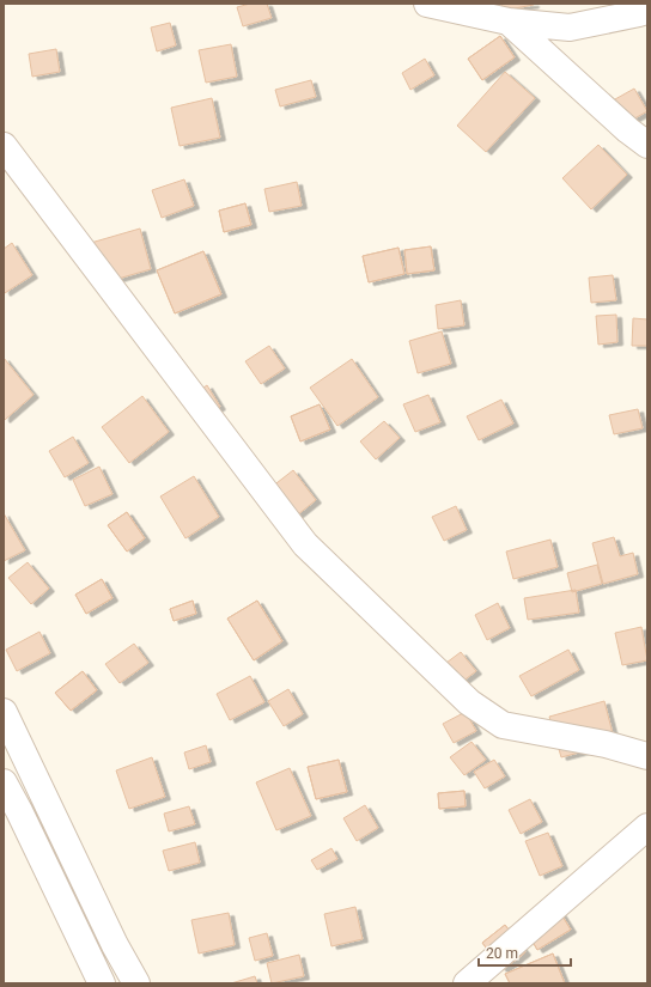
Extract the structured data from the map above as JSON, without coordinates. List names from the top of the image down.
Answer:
{
  "scale_bar": "20 m"
}
